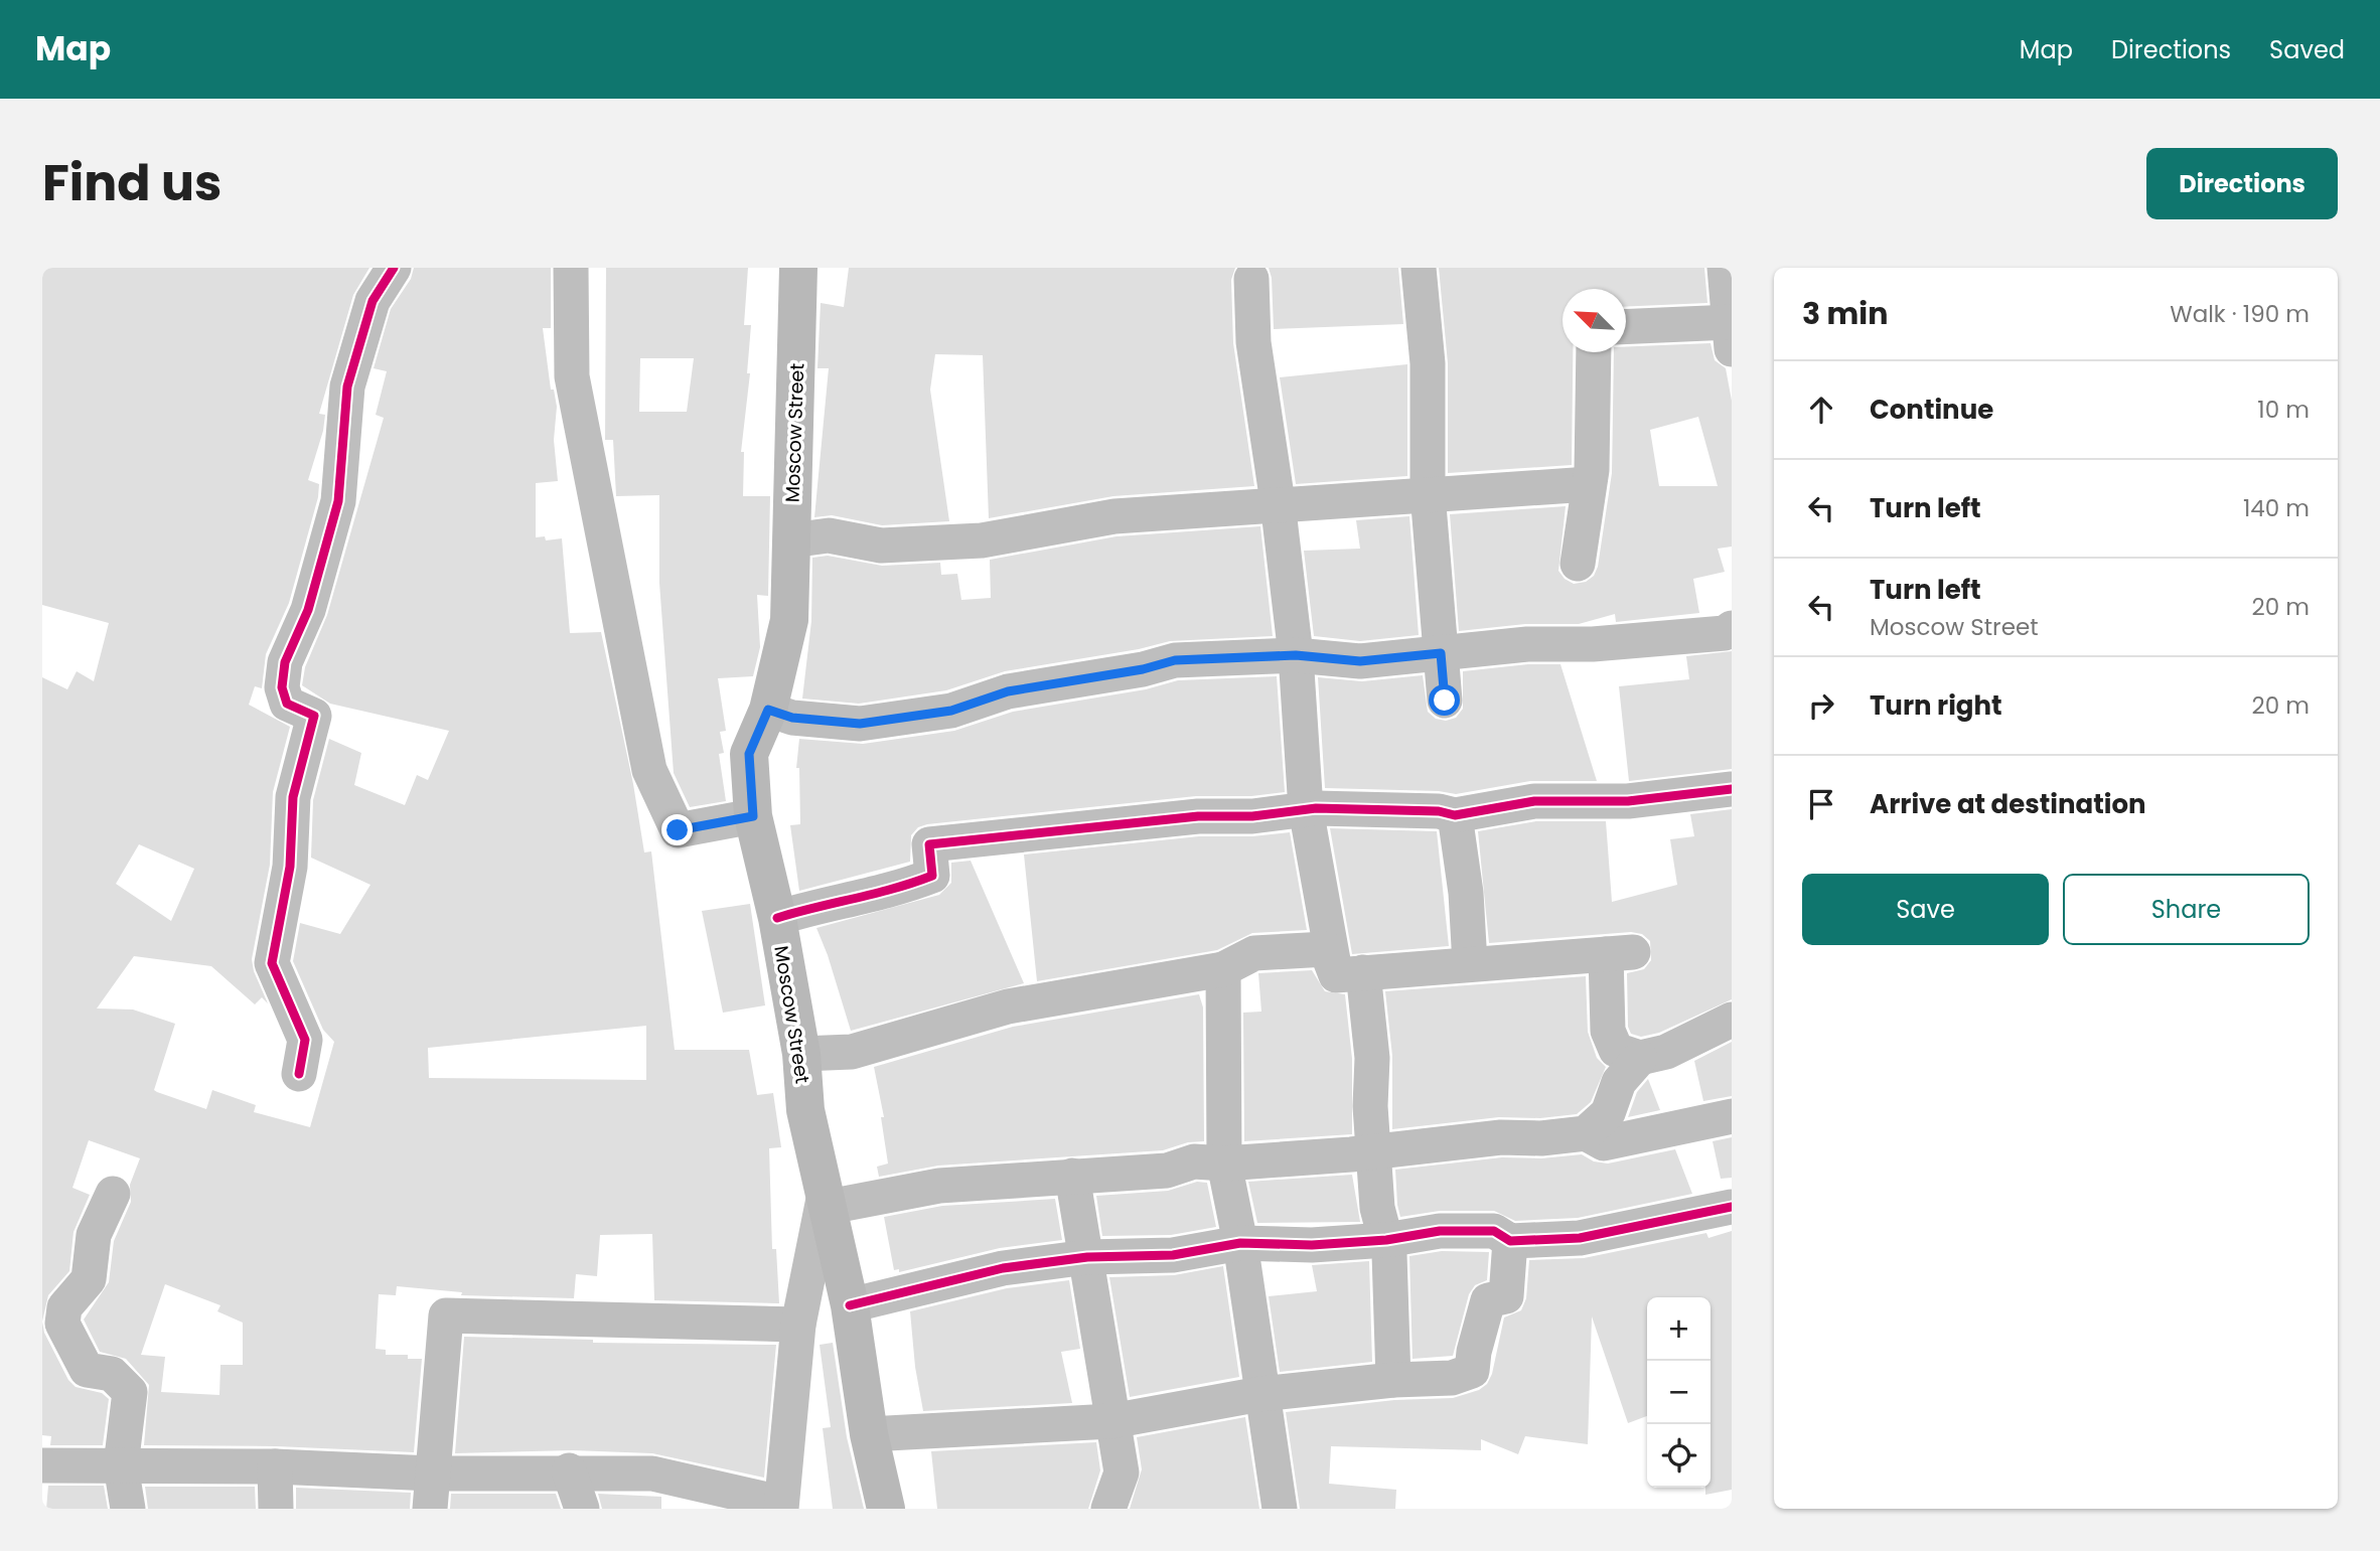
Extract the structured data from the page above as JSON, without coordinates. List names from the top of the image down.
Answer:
{
  "streets": {
    "main road": ["Moscow Street"]
  },
  "north": "top left",
  "page": {
    "header": "Map",
    "nav": ["Map", "Directions", "Saved"],
    "title": "Find us",
    "buttons": [
      "Directions",
      ["Save", "Share"]
    ],
    "heading": ["3 min", "Walk · 190 m"],
    "list": [
      ["Continue", "10 m"],
      ["Turn left", "140 m"],
      ["Turn left", "Moscow Street", "20 m"],
      ["Turn right", "20 m"],
      "Arrive at destination"
    ],
    "map_buttons": ["+", "−"]
  }
}
